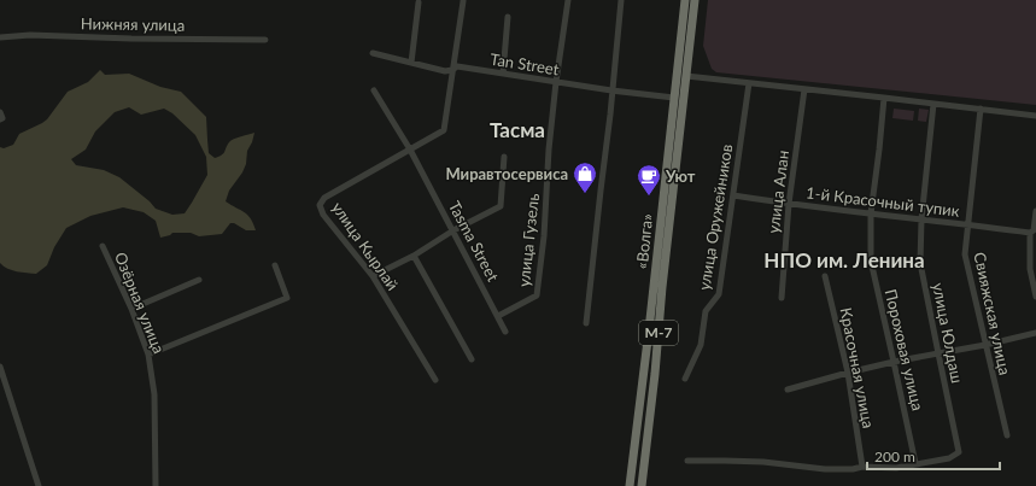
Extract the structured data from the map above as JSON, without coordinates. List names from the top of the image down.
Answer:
{
  "streets": {
    "highway": ["«Волга»", "М-7"],
    "street": [
      "Нижняя улица",
      "Tan Street",
      "улица Алан",
      "1-й Красочный тупик",
      "улица Оружейников",
      "улица Гузель",
      "Tasma Street",
      "улица Кырлай",
      "Озёрная улица",
      "Свияжская улица",
      "улица Юлдаш",
      "Пороховая улица",
      "Красочная улица"
    ]
  },
  "crossings": [
    ["Tan Street", "улица Гузель"],
    ["Tan Street", "«Волга»"],
    ["Tan Street", "улица Кырлай"],
    ["улица Алан", "1-й Красочный тупик"],
    ["1-й Красочный тупик", "улица Оружейников"],
    ["1-й Красочный тупик", "Свияжская улица"],
    ["1-й Красочный тупик", "улица Юлдаш"],
    ["1-й Красочный тупик", "Пороховая улица"],
    ["улица Гузель", "Tasma Street"],
    ["Tasma Street", "улица Кырлай"],
    ["улица Юлдаш", "Пороховая улица"]
  ],
  "districts": ["Тасма", "НПО им. Ленина"],
  "places": {
    "shop": ["Миравтосервиса"],
    "cafe": ["Уют"]
  },
  "scale_bar": "200 m"
}
